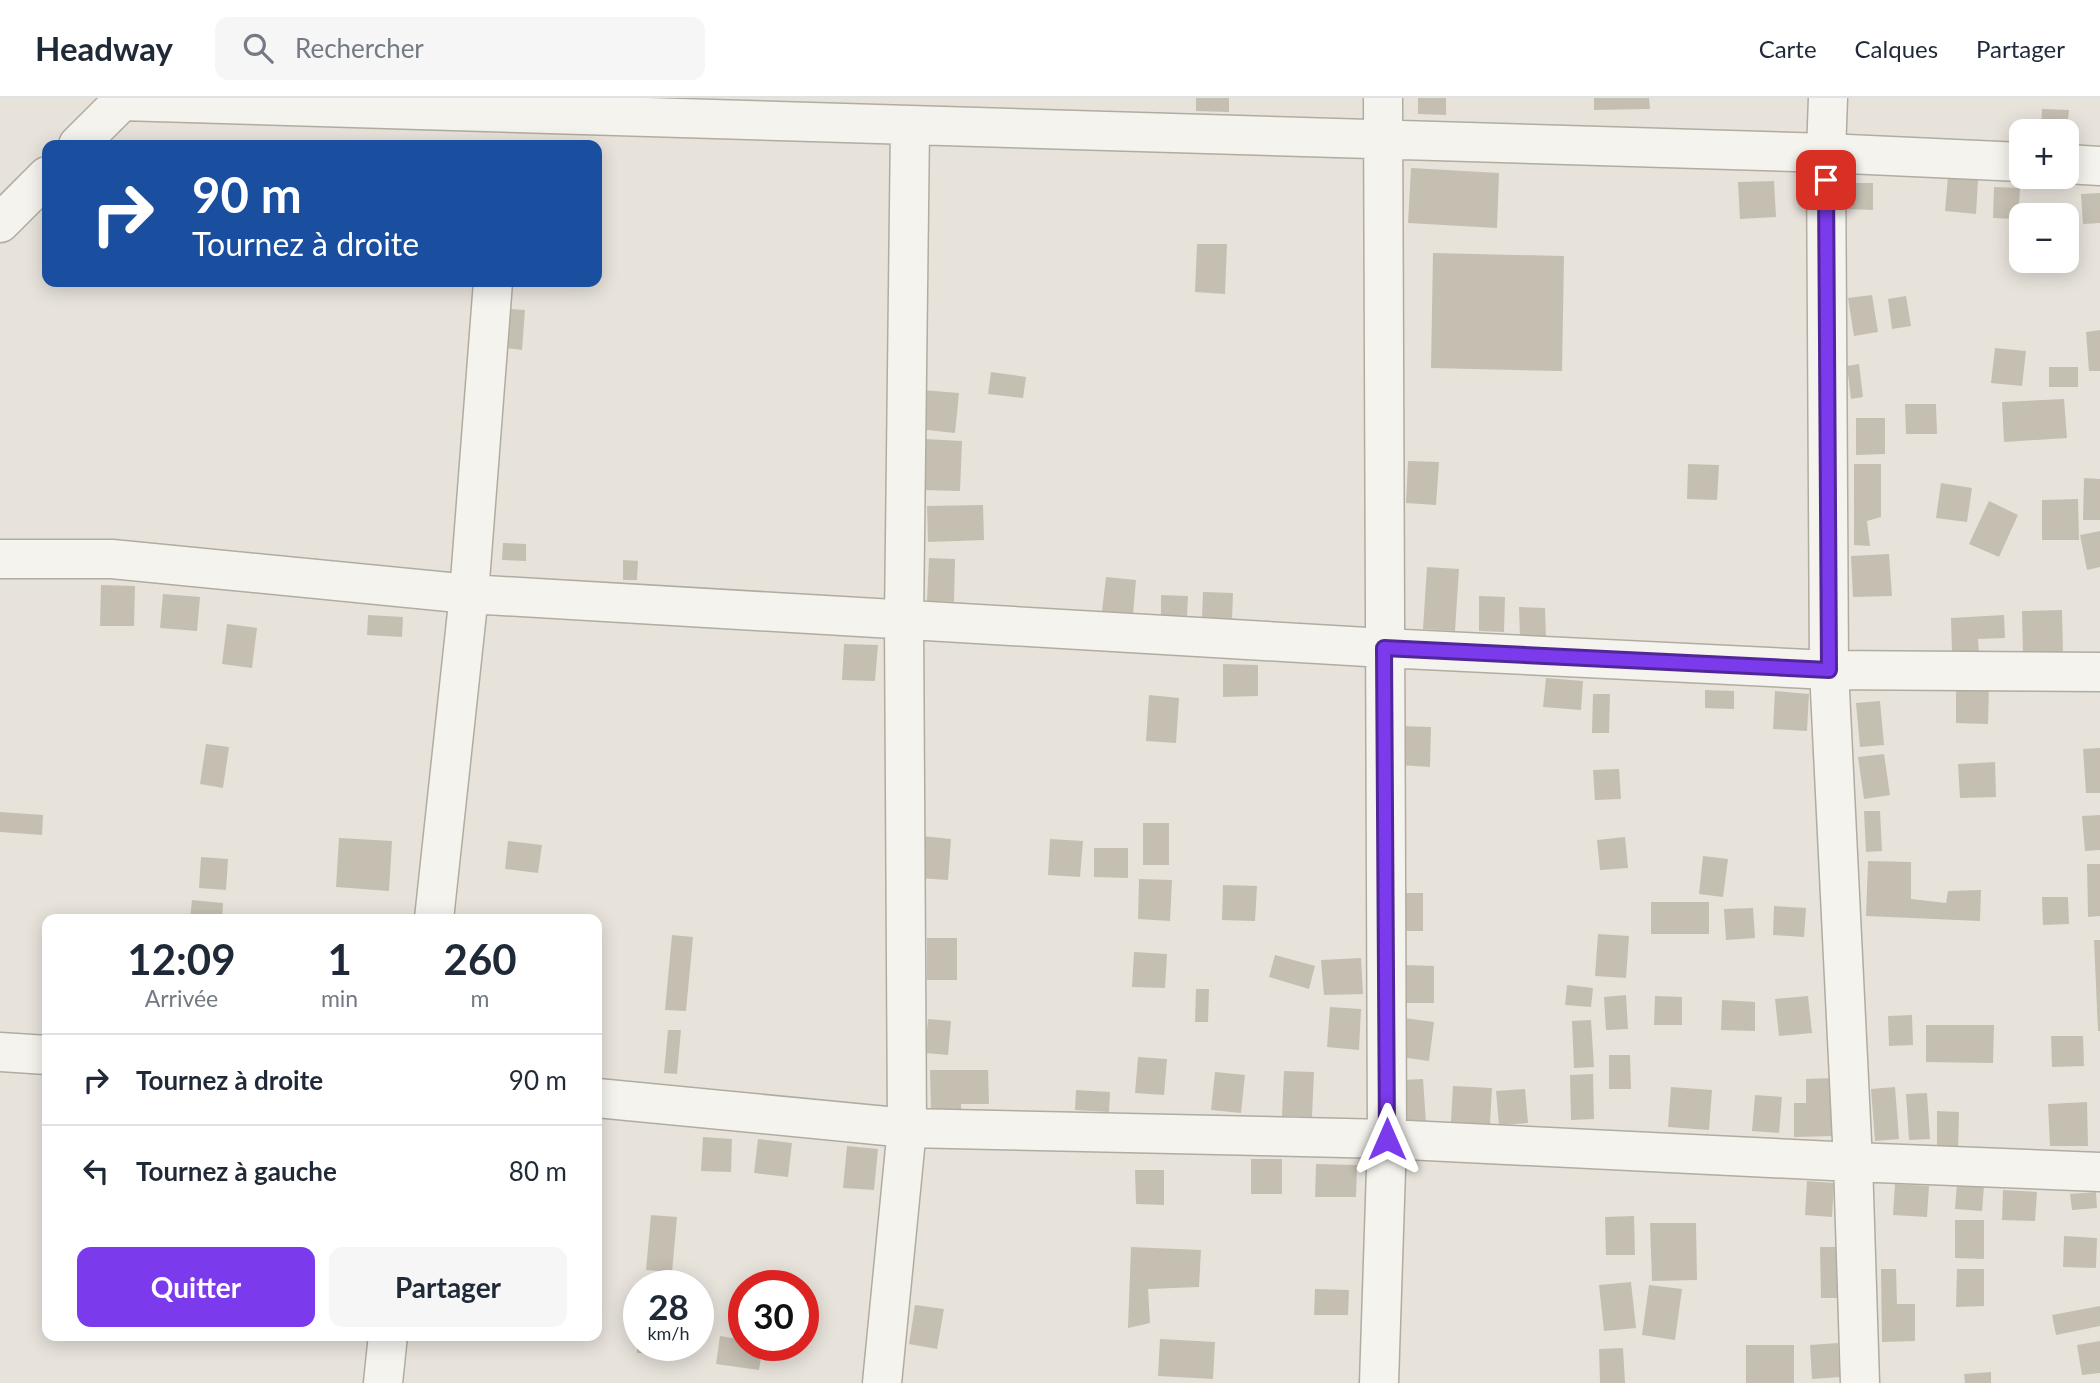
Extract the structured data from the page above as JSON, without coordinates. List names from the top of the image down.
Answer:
{
  "page": {
    "header": "Headway",
    "search": "Rechercher",
    "nav": ["Carte", "Calques", "Partager"],
    "map_buttons": ["+", "−"],
    "turn": ["90 m", "Tournez à droite"],
    "eta": [
      "12:09",
      "Arrivée",
      "1",
      "min",
      "260",
      "m"
    ],
    "list": [
      {
        "name": "Tournez à droite",
        "value": "90 m"
      },
      {
        "name": "Tournez à gauche",
        "value": "80 m"
      }
    ],
    "buttons": ["Quitter", "Partager"],
    "speed": "28 km/h",
    "limit": "30"
  }
}
